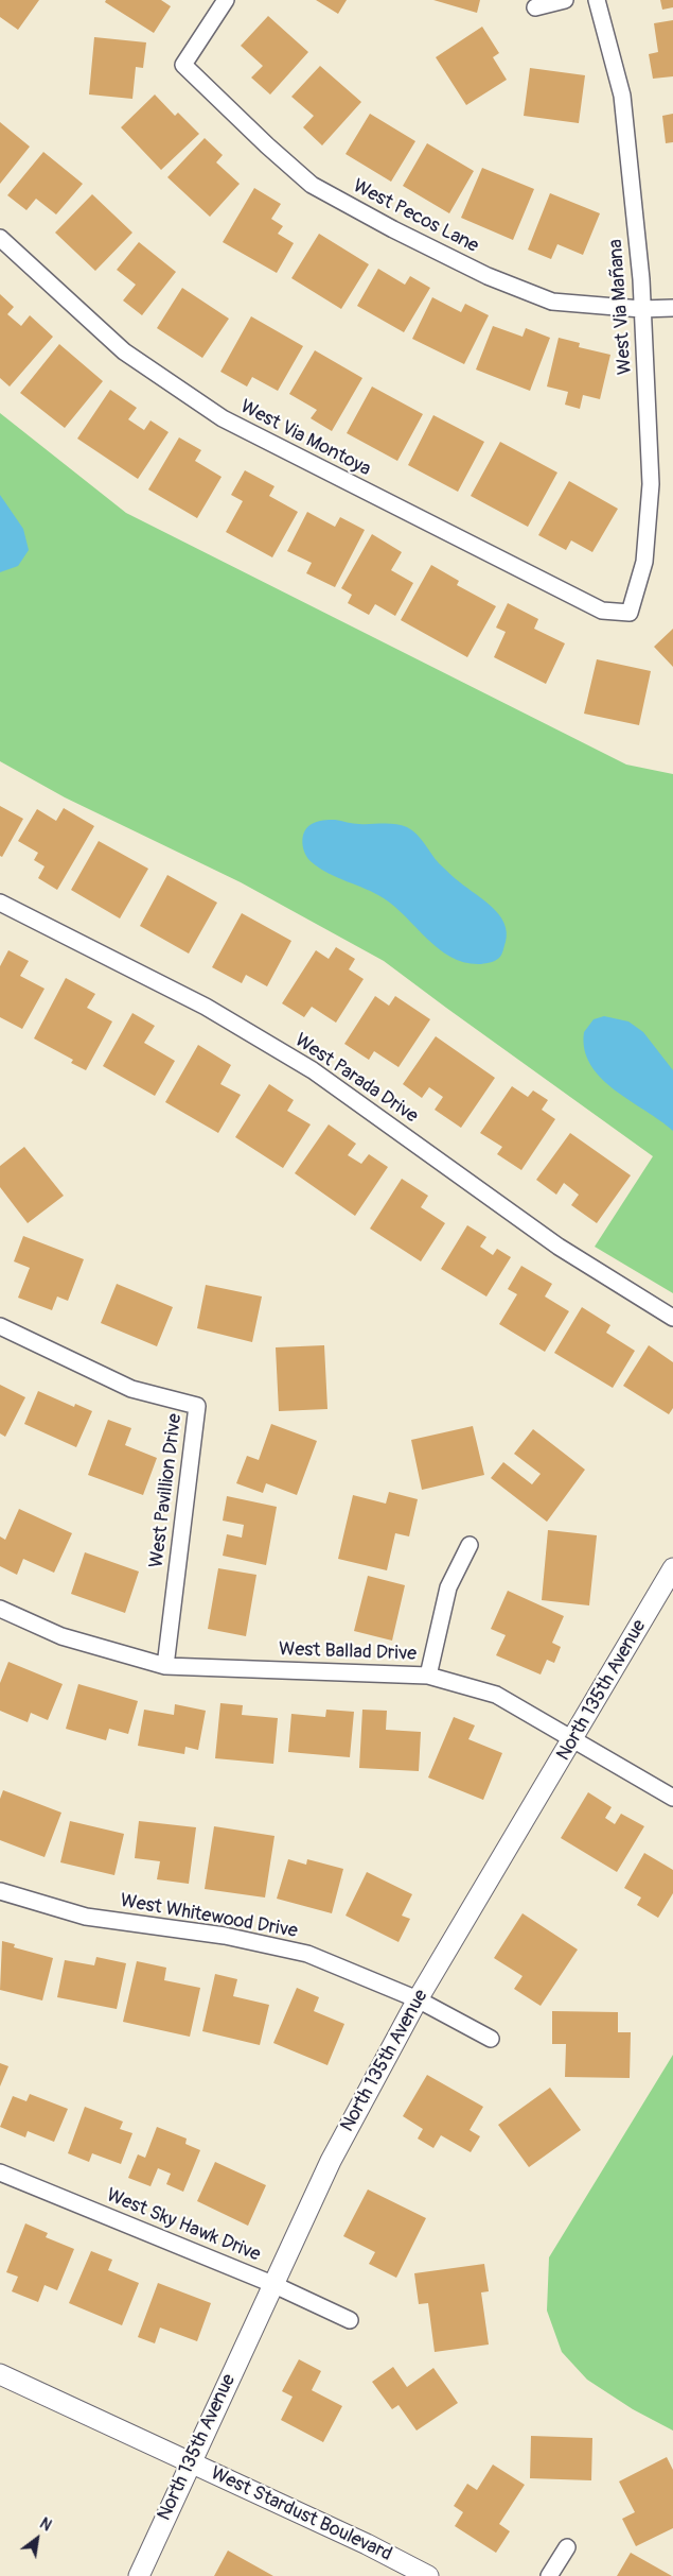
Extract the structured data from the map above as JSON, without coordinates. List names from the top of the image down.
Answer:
{
  "streets": {
    "street": [
      "West Pecos Lane",
      "West Via Mañana",
      "West Via Montoya",
      "West Parada Drive",
      "West Pavillion Drive",
      "West Ballad Drive",
      "North 135th Avenue",
      "West Whitewood Drive",
      "West Sky Hawk Drive",
      "West Stardust Boulevard"
    ]
  },
  "crossings": [
    ["West Pecos Lane", "West Via Mañana"],
    ["West Via Mañana", "West Via Montoya"],
    ["West Pavillion Drive", "West Ballad Drive"],
    ["West Ballad Drive", "North 135th Avenue"],
    ["North 135th Avenue", "West Whitewood Drive"],
    ["North 135th Avenue", "West Sky Hawk Drive"],
    ["North 135th Avenue", "West Stardust Boulevard"]
  ],
  "north": "top right"
}
